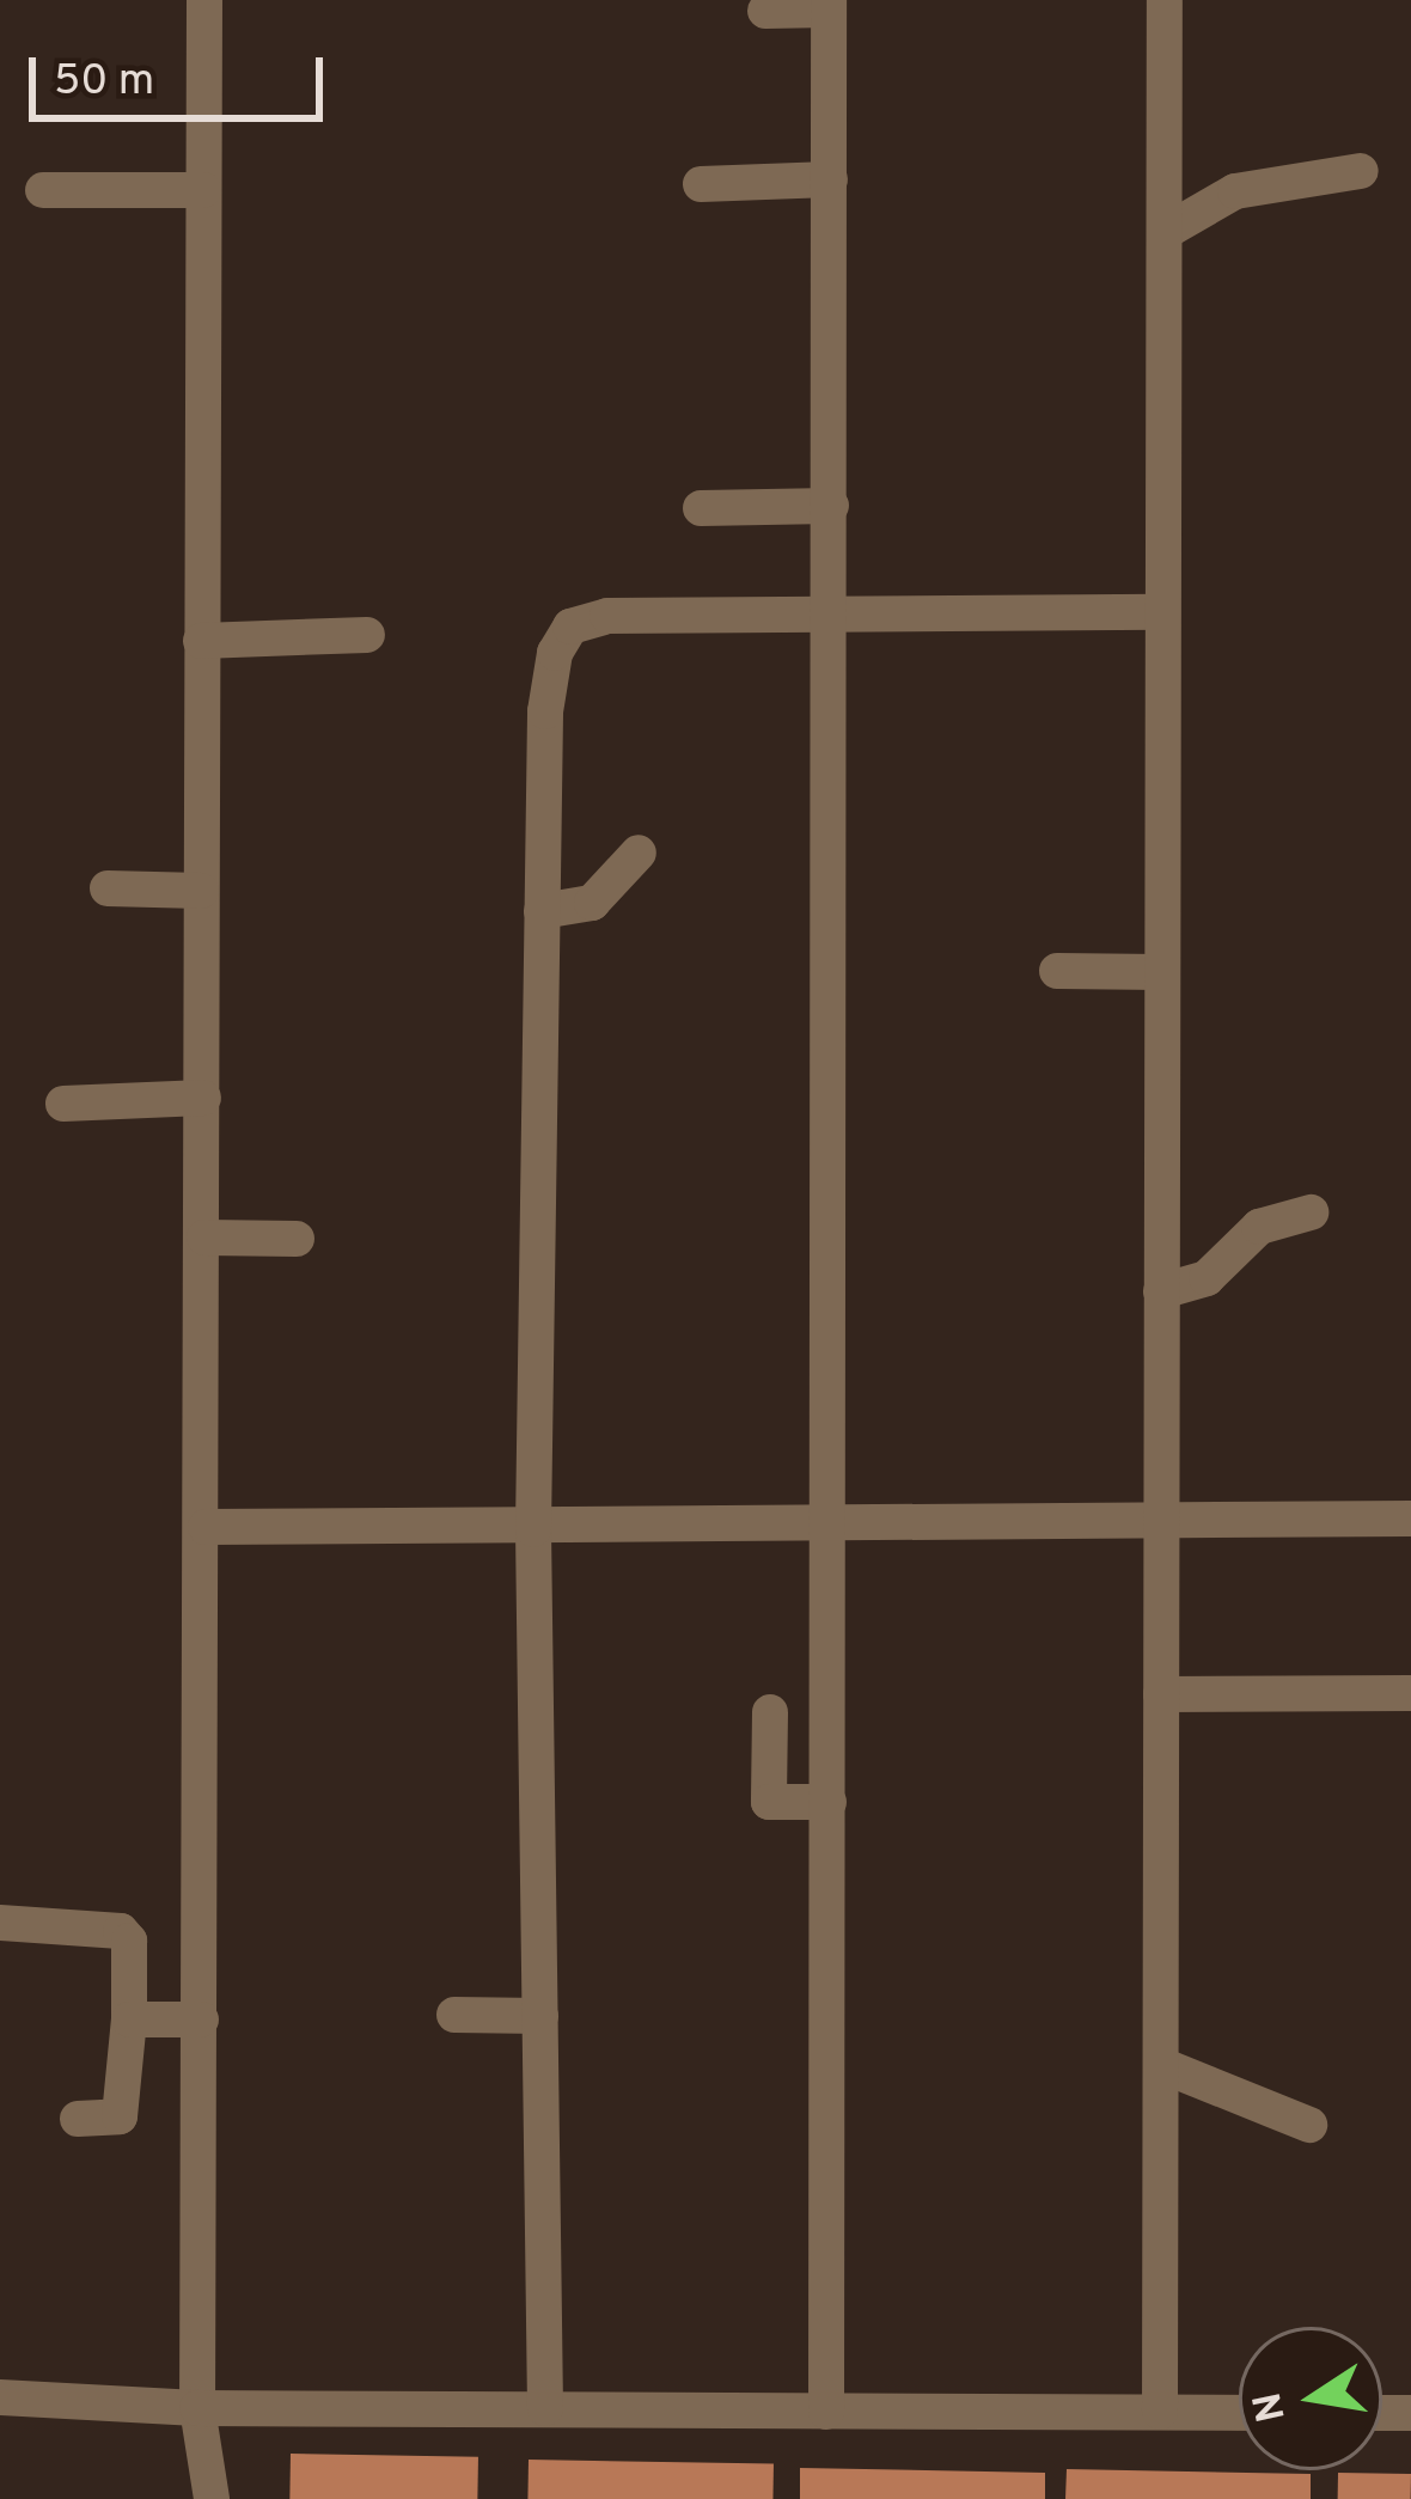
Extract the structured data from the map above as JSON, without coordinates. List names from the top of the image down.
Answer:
{
  "scale_bar": "50 m",
  "north": "left"
}
